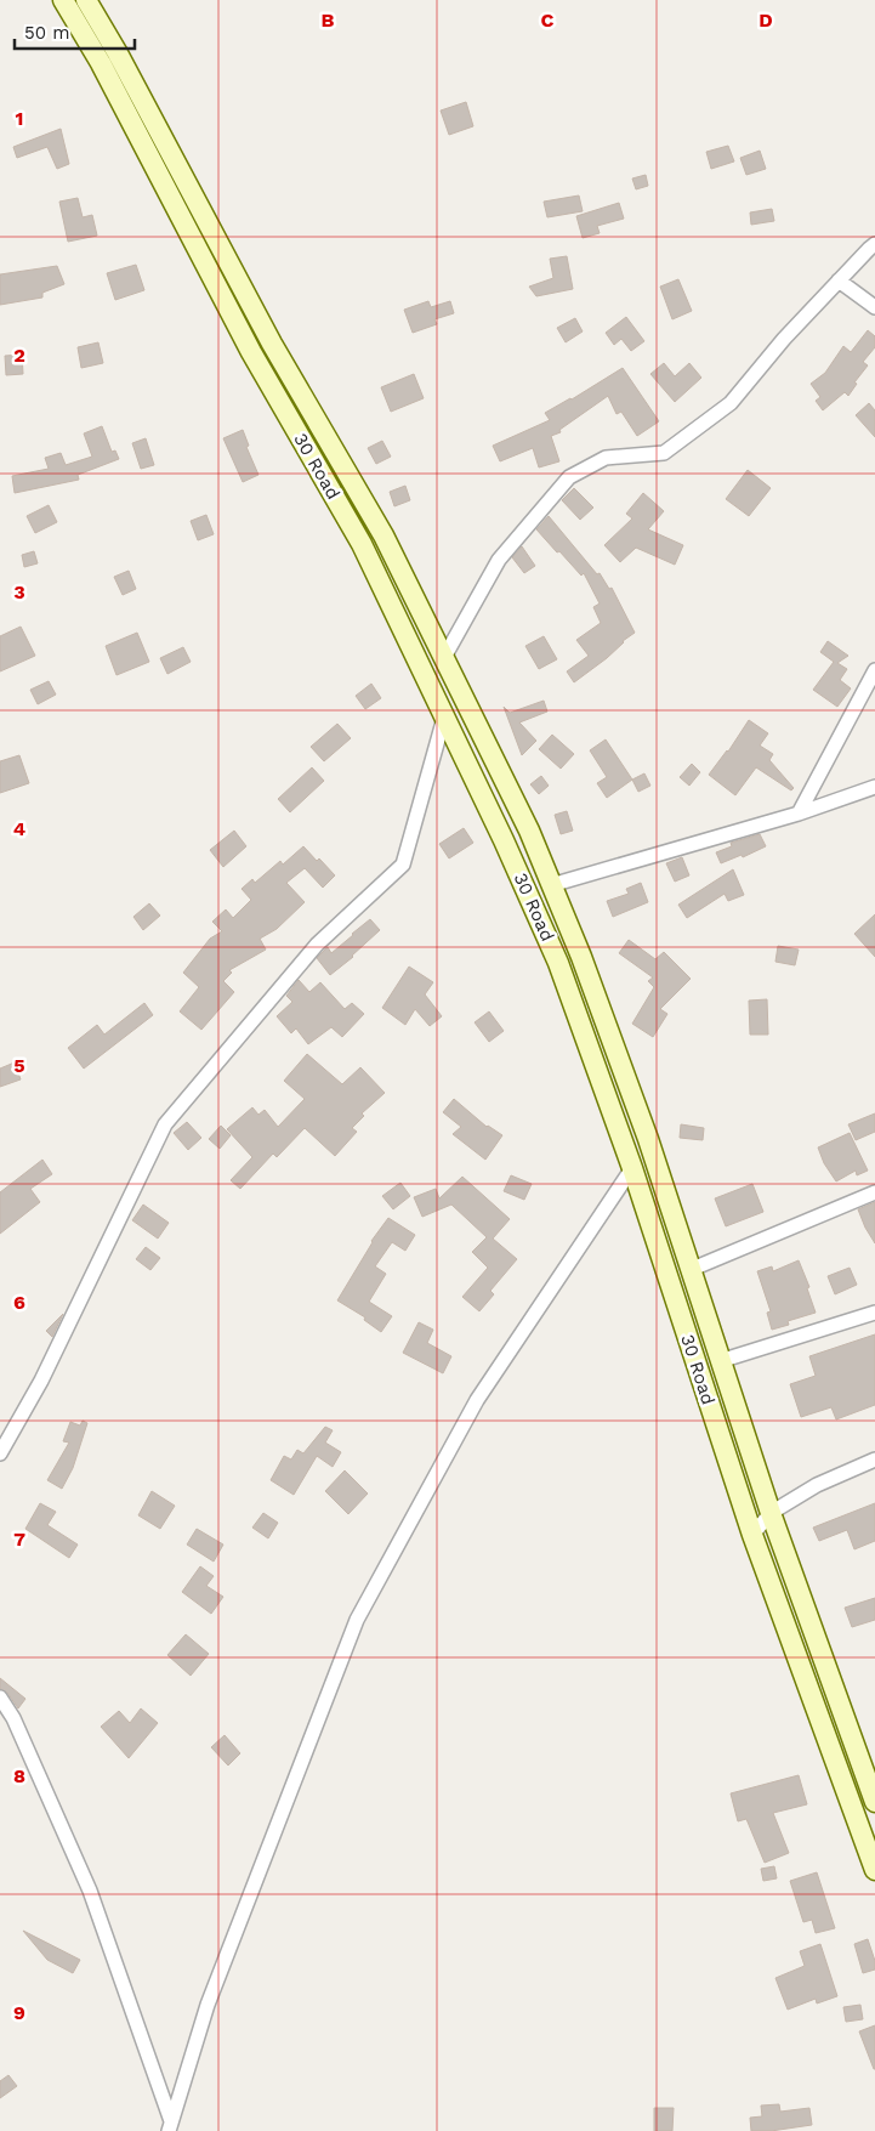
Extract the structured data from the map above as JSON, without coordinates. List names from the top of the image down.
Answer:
{
  "streets": {
    "main road": ["30 Road"]
  },
  "scale_bar": "50 m",
  "grid": {
    "columns": ["B", "C", "D"],
    "rows": [
      "1",
      "2",
      "3",
      "4",
      "5",
      "6",
      "7",
      "8",
      "9"
    ]
  }
}
